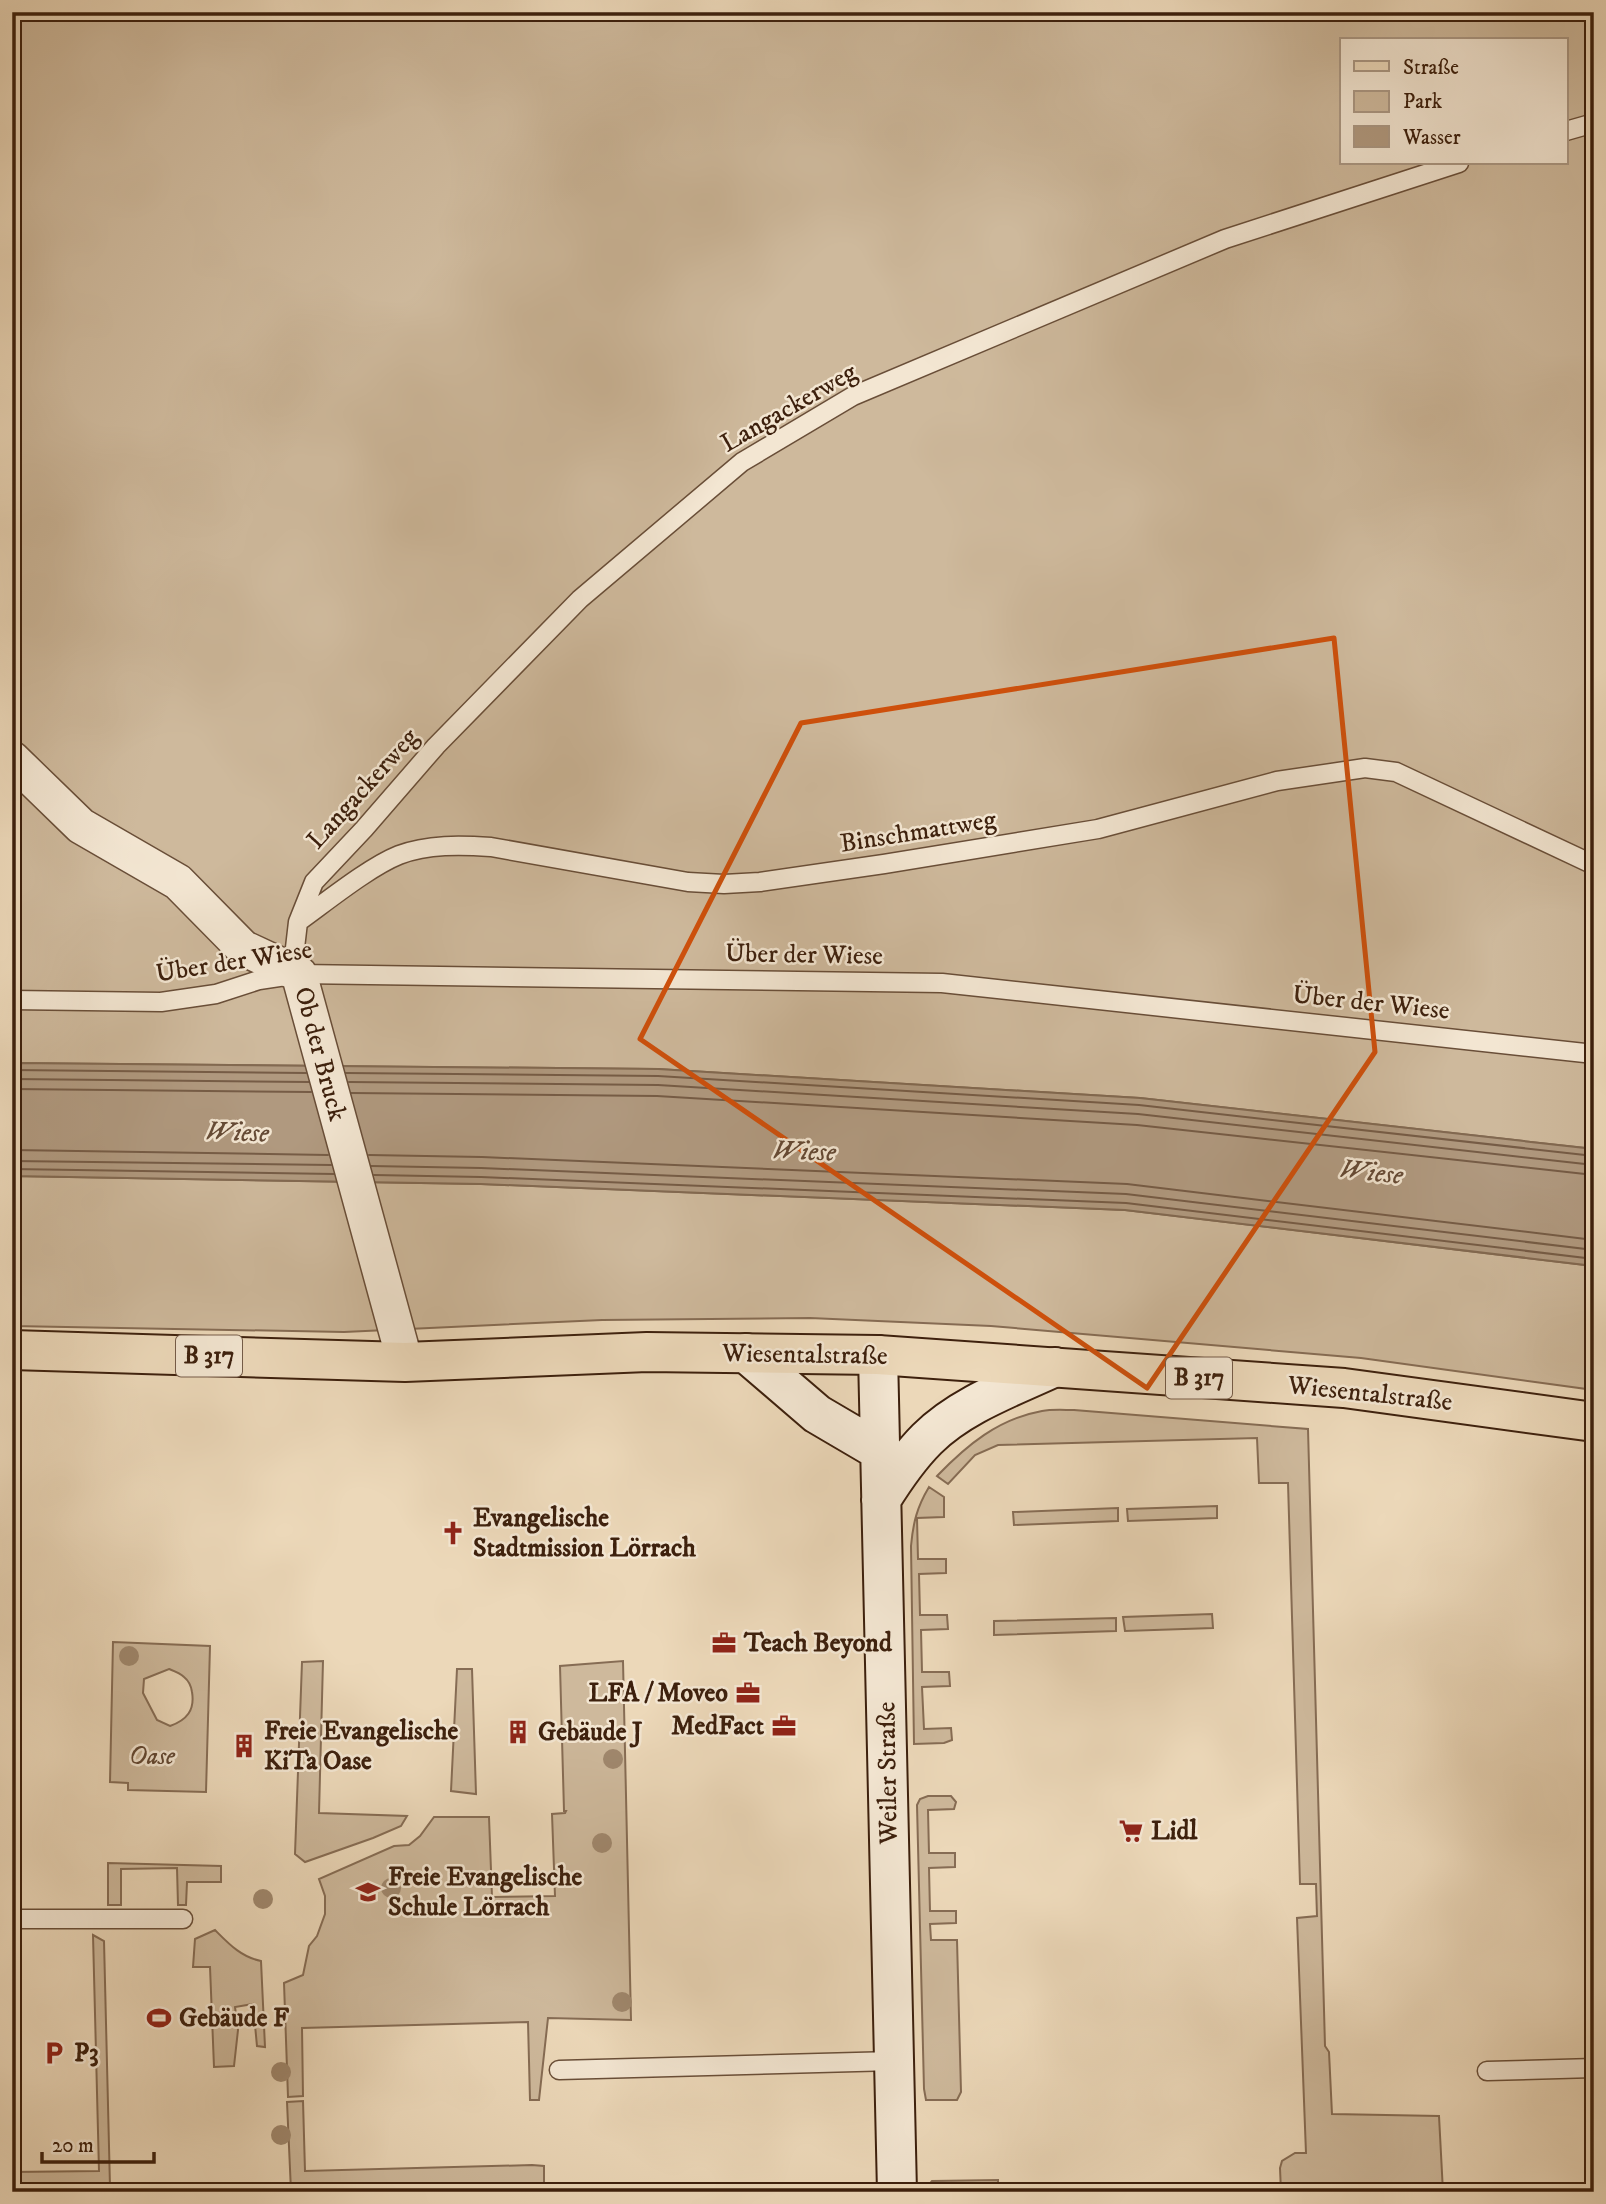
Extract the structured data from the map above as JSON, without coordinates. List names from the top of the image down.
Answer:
{
  "streets": {
    "main road": ["Wiesentalstraße", "B 317"],
    "street": ["Ob der Bruck", "Weiler Straße"],
    "lane": ["Langackerweg", "Binschmattweg", "Über der Wiese"]
  },
  "crossings": [
    ["Langackerweg", "Binschmattweg"],
    ["Über der Wiese", "Ob der Bruck"],
    ["Ob der Bruck", "Wiesentalstraße"],
    ["Wiesentalstraße", "Weiler Straße"]
  ],
  "water": ["Wiese"],
  "parks": ["Oase"],
  "places": {
    "church": ["Evangelische Stadtmission Lörrach"],
    "office": ["Teach Beyond", "LFA / Moveo", "MedFact"],
    "building": ["Gebäude J", "Freie Evangelische KiTa Oase"],
    "supermarket": ["Lidl"],
    "school or university": ["Freie Evangelische Schule Lörrach"],
    "sports": ["Gebäude F"],
    "parking": ["P3"]
  },
  "legend": ["Straße", "Park", "Wasser"],
  "scale_bar": "20 m"
}
